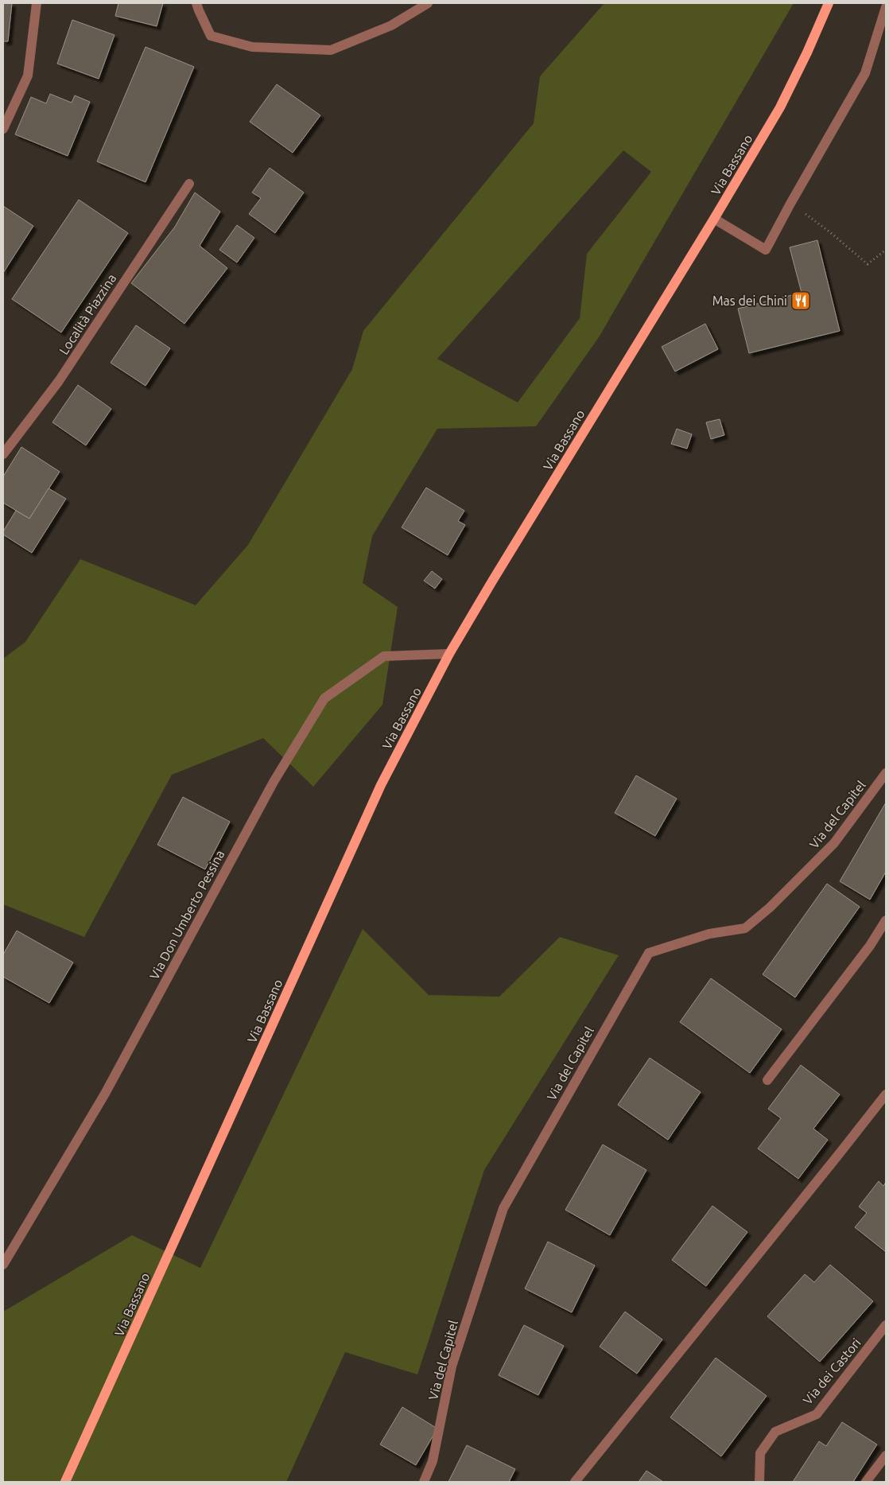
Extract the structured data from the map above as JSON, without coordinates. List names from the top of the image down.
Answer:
{
  "streets": {
    "main road": ["Via Bassano"],
    "street": [
      "Località Piazzina",
      "Via del Capitel",
      "Via Don Umberto Pessina",
      "Via dei Castori"
    ]
  },
  "crossings": [
    ["Via Bassano", "Via Don Umberto Pessina"]
  ],
  "places": {
    "restaurant": ["Mas dei Chini"]
  }
}
